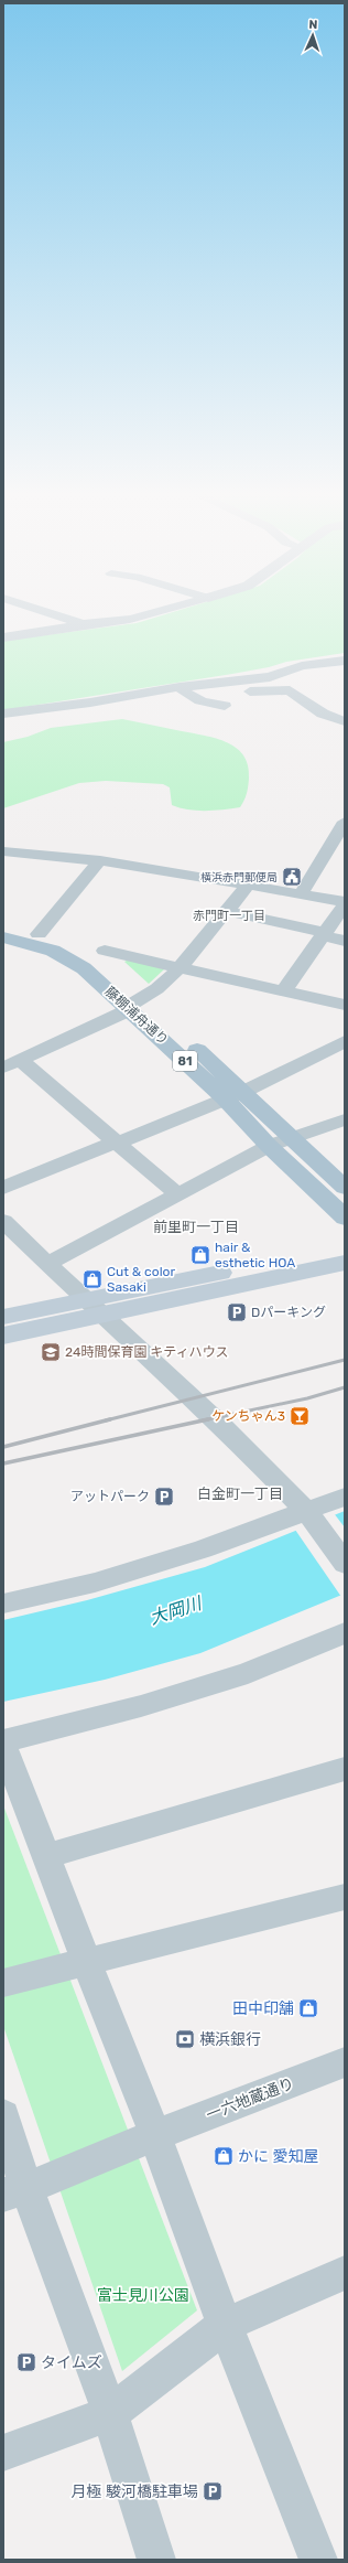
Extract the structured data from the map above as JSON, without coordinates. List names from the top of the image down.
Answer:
{
  "streets": {
    "main road": ["藤棚浦舟通り", "81"],
    "street": ["一六地蔵通り"]
  },
  "districts": ["赤門町一丁目", "前里町一丁目", "白金町一丁目"],
  "water": ["大岡川"],
  "parks": ["富士見川公園"],
  "places": {
    "public building": ["横浜赤門郵便局"],
    "shop": [
      "hair & esthetic HOA",
      "Cut & color Sasaki",
      "田中印舗",
      "かに 愛知屋"
    ],
    "parking": [
      "Dパーキング",
      "アットパーク",
      "タイムズ",
      "月極 駿河橋駐車場"
    ],
    "school or university": ["24時間保育園 キティハウス"],
    "bar": ["ケンちゃん3"],
    "bank": ["横浜銀行"]
  },
  "north": "top"
}
